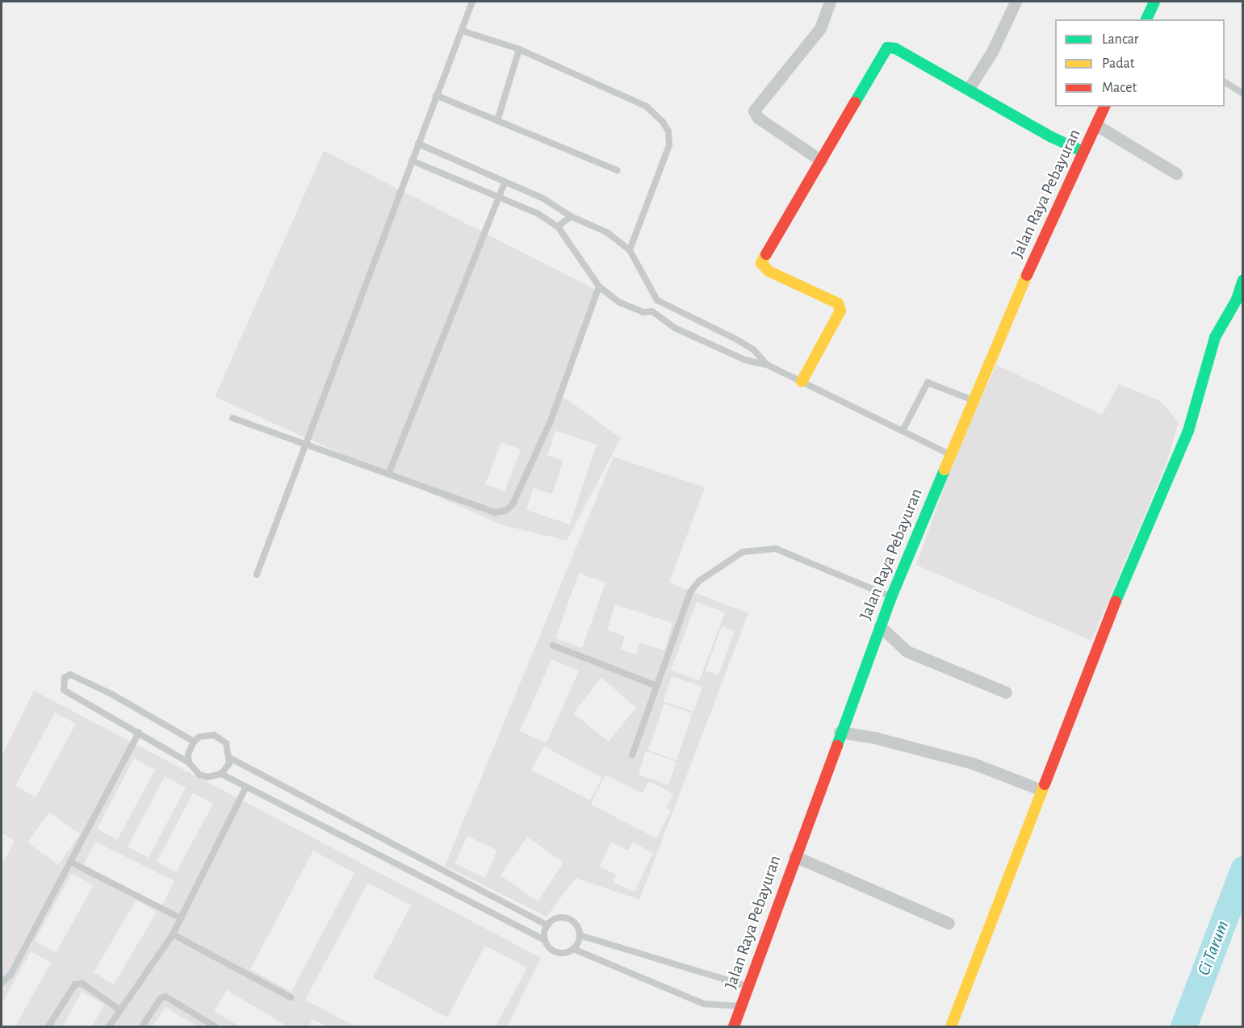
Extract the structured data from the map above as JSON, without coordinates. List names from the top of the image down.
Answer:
{
  "streets": {
    "street": ["Jalan Raya Pebayuran"]
  },
  "water": ["Ci Tarum"],
  "legend": ["Lancar", "Padat", "Macet"]
}
